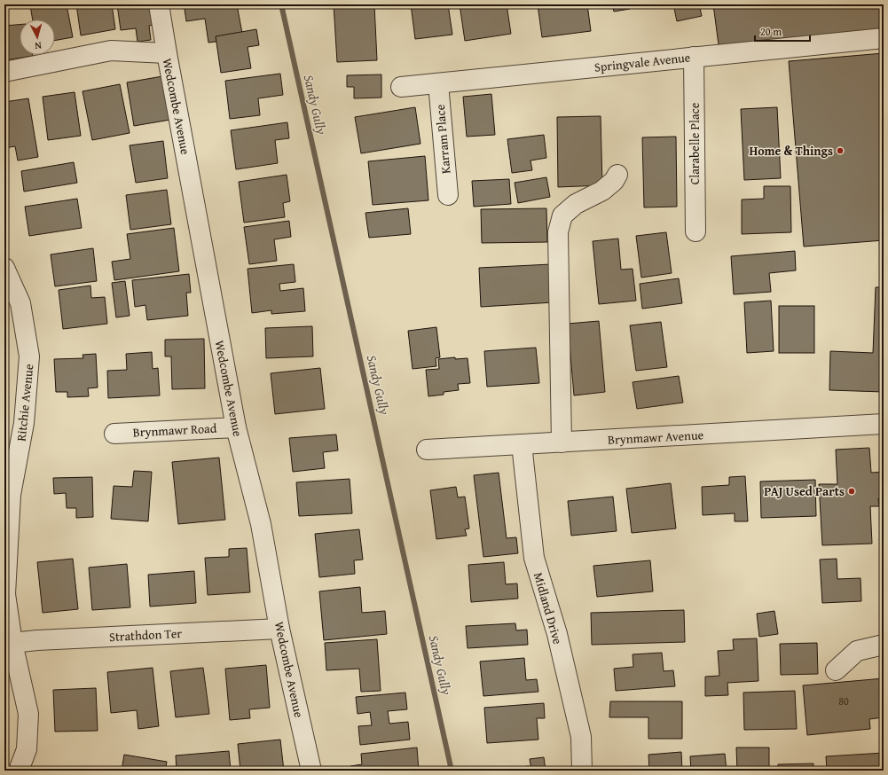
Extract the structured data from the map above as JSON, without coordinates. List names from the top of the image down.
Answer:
{
  "streets": {
    "street": [
      "Springvale Avenue",
      "Wedcombe Avenue",
      "Karram Place",
      "Clarabelle Place",
      "Ritchie Avenue",
      "Brynmawr Road",
      "Brynmawr Avenue",
      "Midland Drive",
      "Strathdon Ter"
    ]
  },
  "crossings": [
    ["Springvale Avenue", "Karram Place"],
    ["Springvale Avenue", "Clarabelle Place"],
    ["Wedcombe Avenue", "Brynmawr Road"],
    ["Wedcombe Avenue", "Strathdon Ter"],
    ["Ritchie Avenue", "Strathdon Ter"],
    ["Brynmawr Avenue", "Midland Drive"]
  ],
  "water": ["Sandy Gully"],
  "places": ["Home & Things", "PAJ Used Parts"],
  "house_numbers": ["80"],
  "scale_bar": "20 m",
  "north": "bottom"
}
